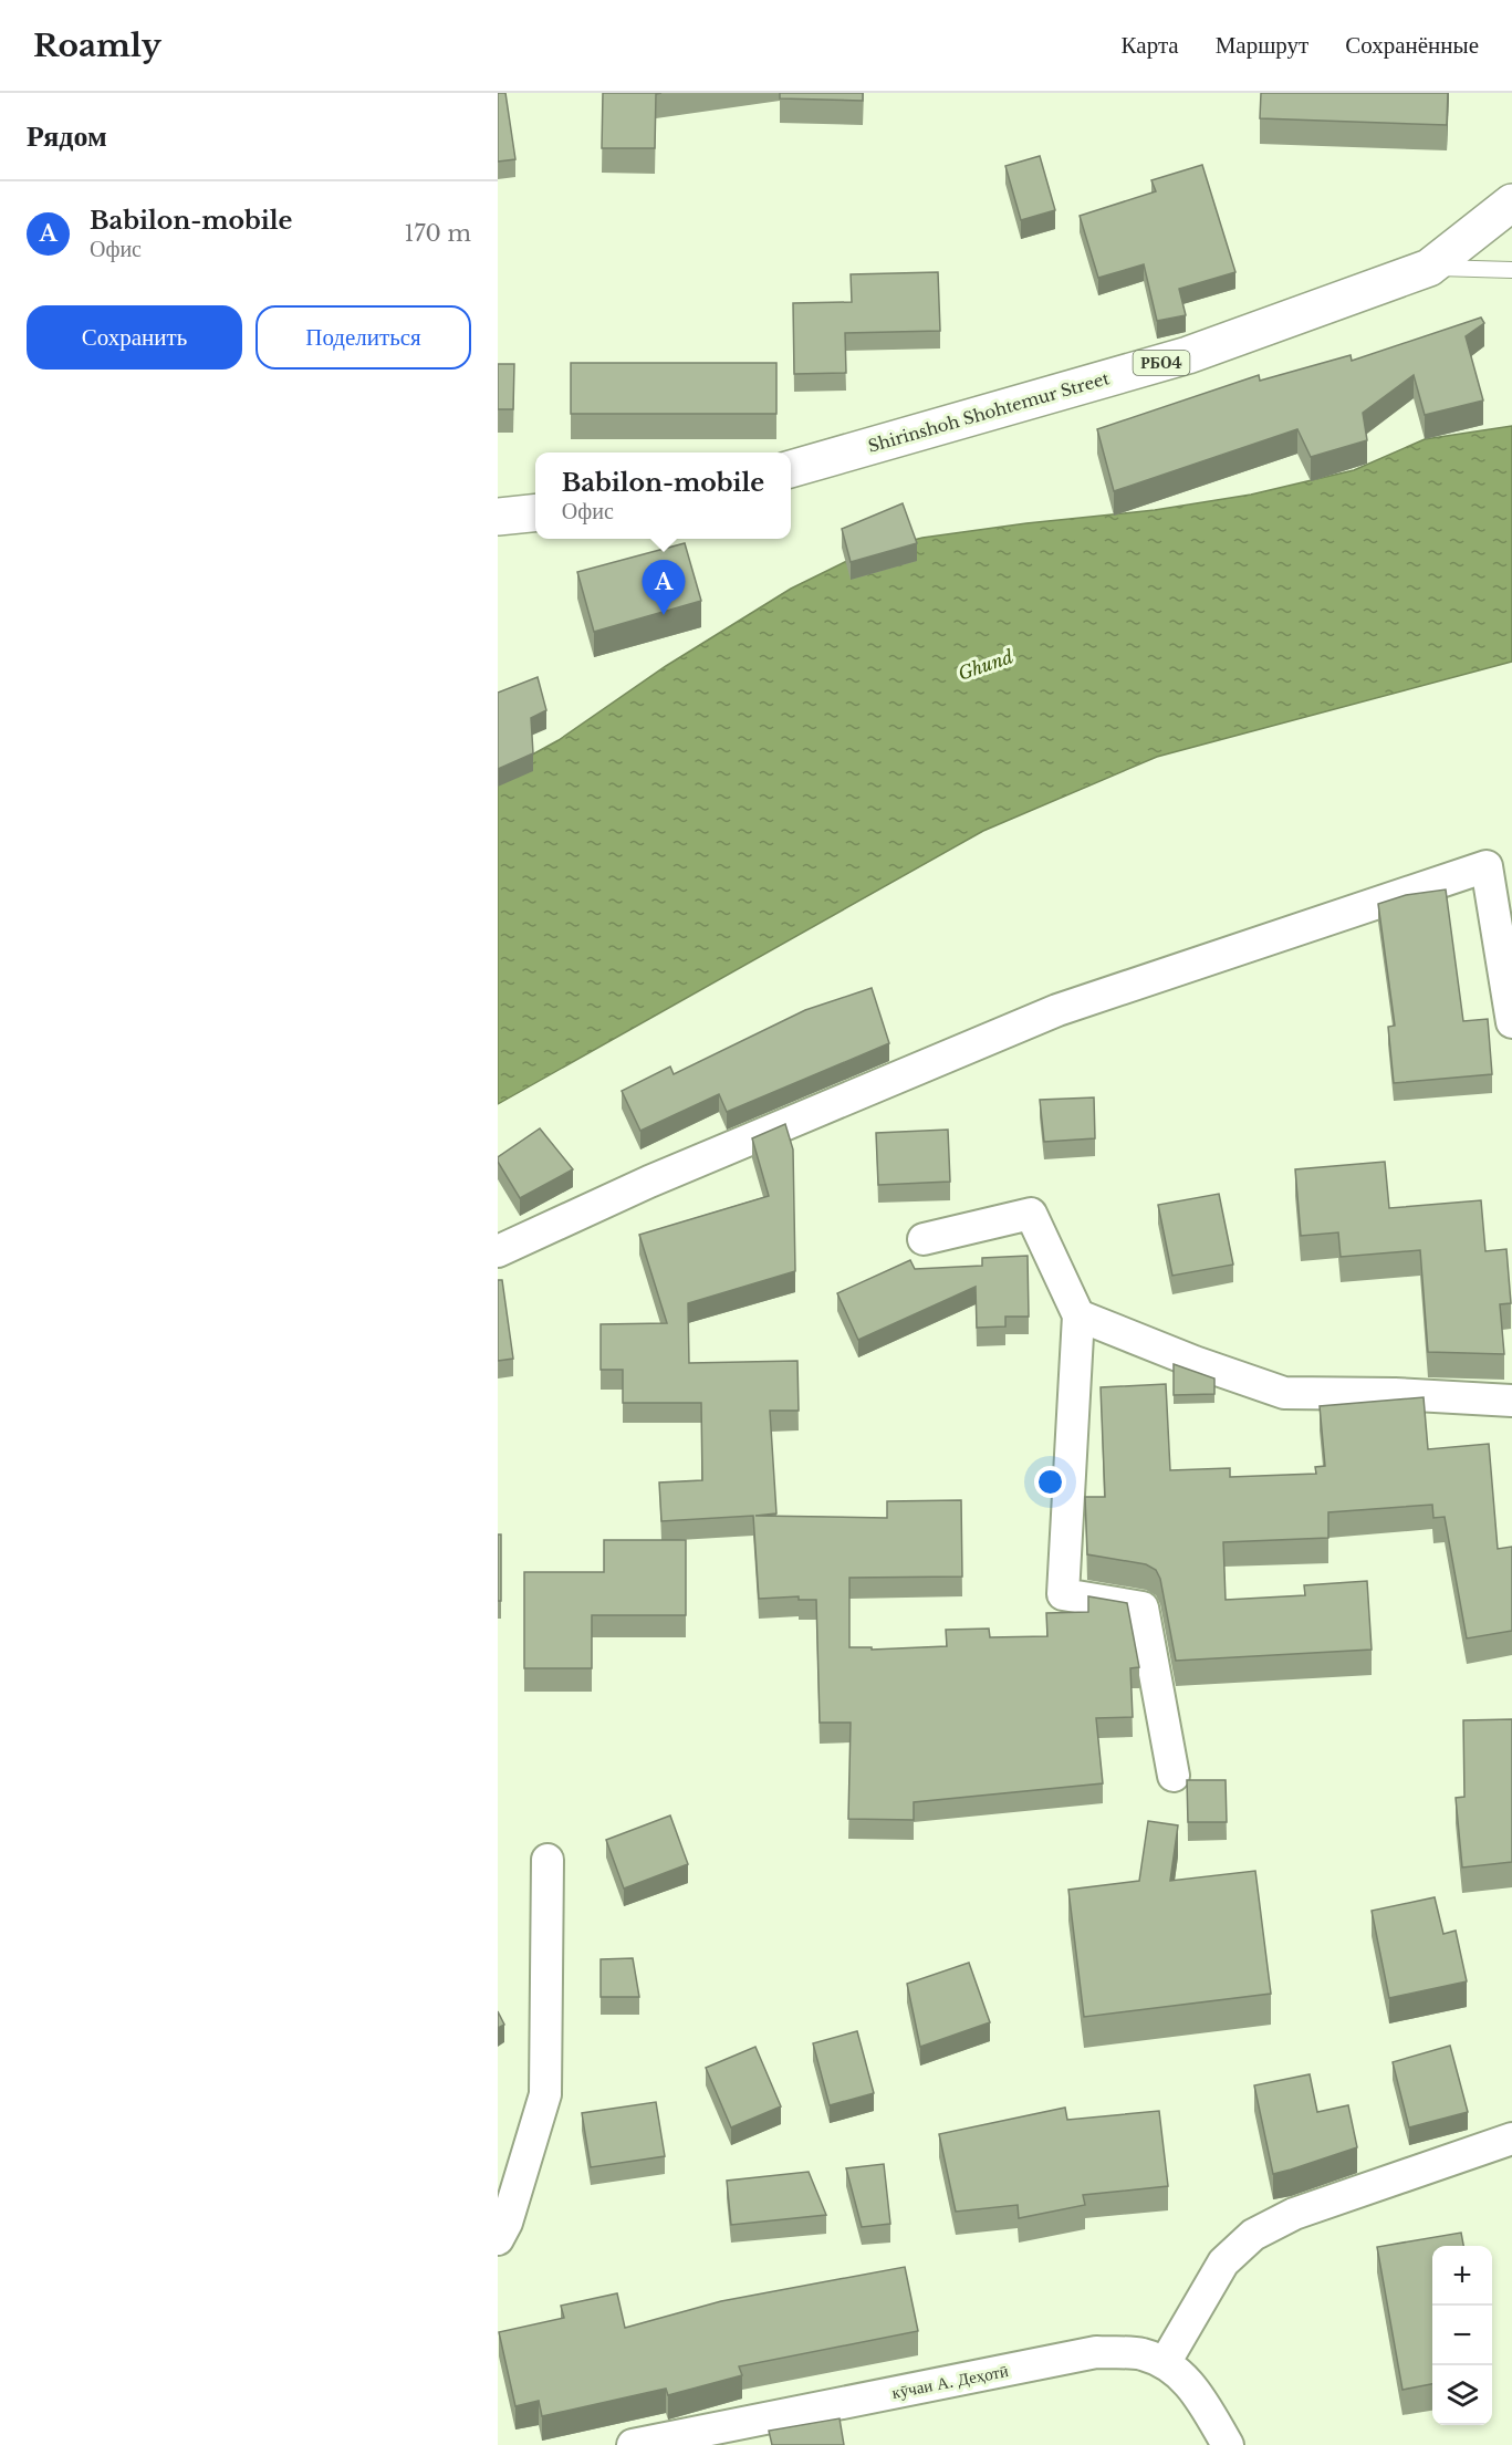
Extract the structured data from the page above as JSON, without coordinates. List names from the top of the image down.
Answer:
{
  "streets": {
    "main road": ["РБ04", "Shirinshoh Shohtemur Street"],
    "street": ["кӯчаи А. Деҳотӣ"]
  },
  "water": ["Ghund"],
  "page": {
    "header": "Roamly",
    "nav": ["Карта", "Маршрут", "Сохранённые"],
    "heading": "Рядом",
    "list": [
      {
        "mark": "A",
        "name": "Babilon-mobile",
        "note": "Офис",
        "value": "170 m"
      }
    ],
    "buttons": ["Сохранить", "Поделиться"],
    "popup": ["Babilon-mobile", "Офис"],
    "pins": "A",
    "map_buttons": ["+", "−"]
  }
}
